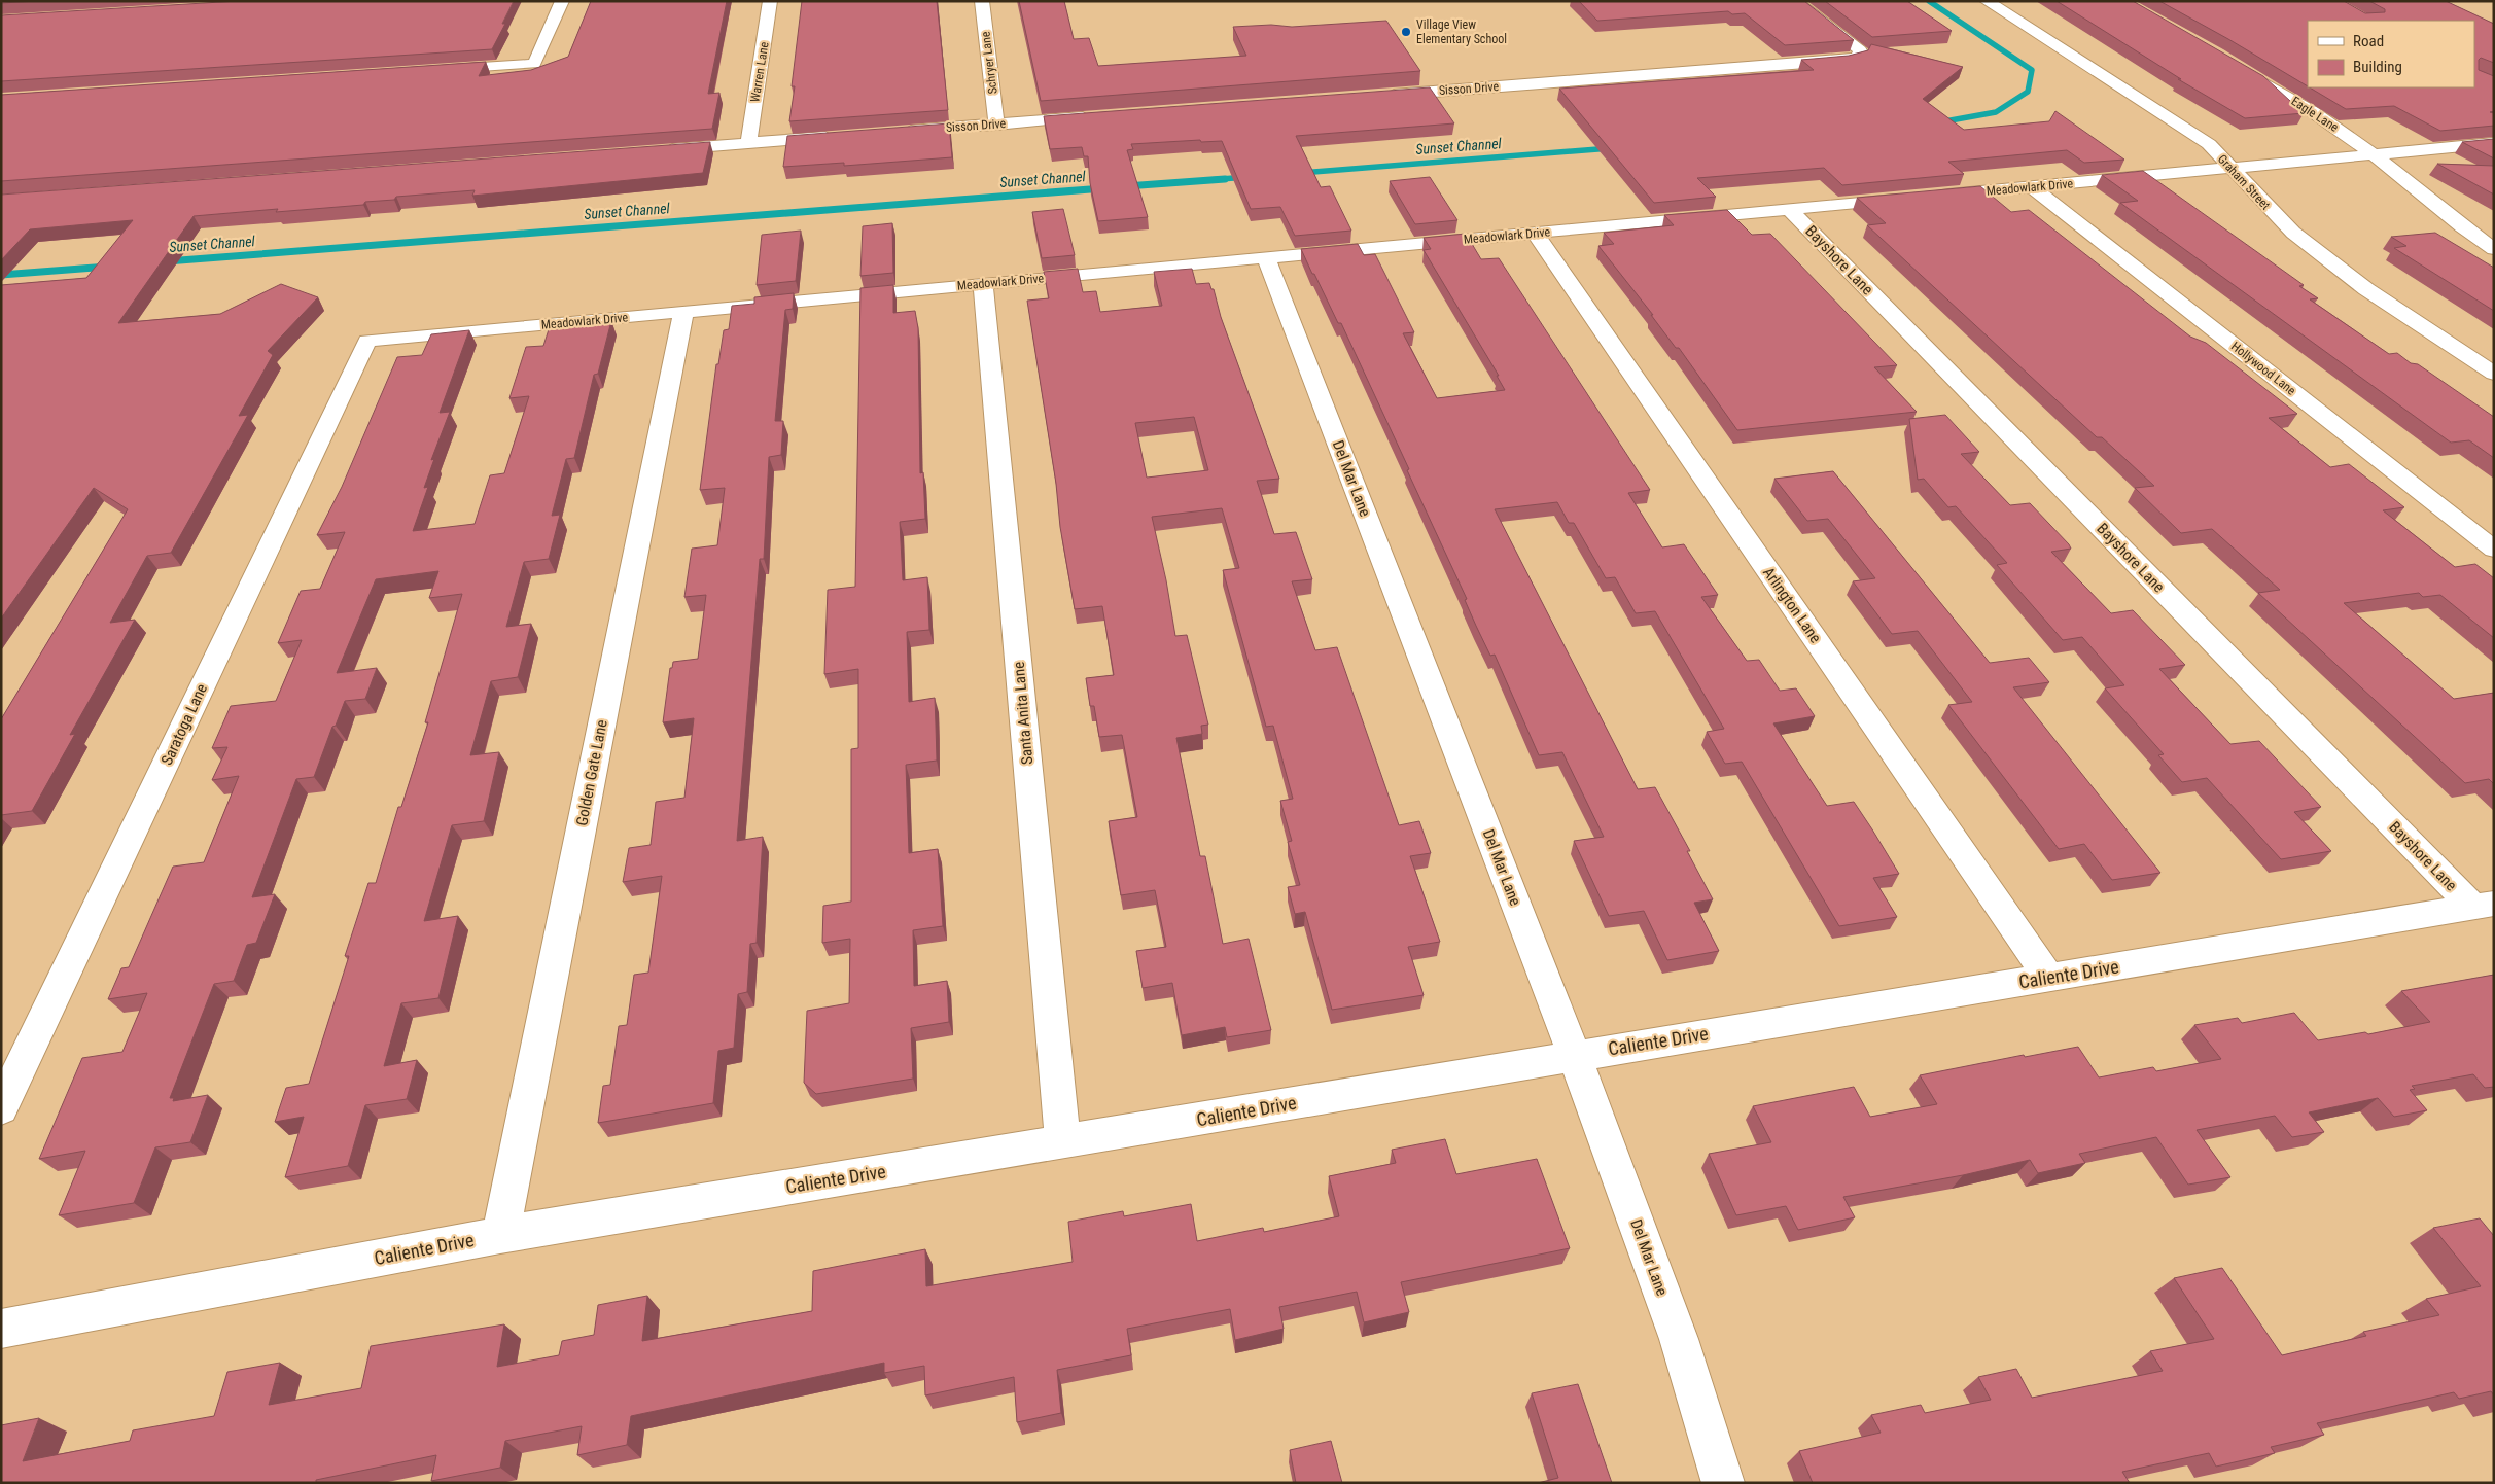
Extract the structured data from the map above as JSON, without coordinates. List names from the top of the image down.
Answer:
{
  "streets": {
    "street": [
      "Schryer Lane",
      "Warren Lane",
      "Sisson Drive",
      "Eagle Lane",
      "Graham Street",
      "Meadowlark Drive",
      "Bayshore Lane",
      "Hollywood Lane",
      "Del Mar Lane",
      "Arlington Lane",
      "Santa Anita Lane",
      "Saratoga Lane",
      "Golden Gate Lane",
      "Caliente Drive"
    ]
  },
  "crossings": [
    ["Schryer Lane", "Sisson Drive"],
    ["Eagle Lane", "Meadowlark Drive"],
    ["Graham Street", "Meadowlark Drive"],
    ["Meadowlark Drive", "Bayshore Lane"],
    ["Meadowlark Drive", "Hollywood Lane"],
    ["Meadowlark Drive", "Del Mar Lane"],
    ["Meadowlark Drive", "Arlington Lane"],
    ["Meadowlark Drive", "Santa Anita Lane"],
    ["Meadowlark Drive", "Saratoga Lane"],
    ["Meadowlark Drive", "Golden Gate Lane"],
    ["Bayshore Lane", "Caliente Drive"],
    ["Del Mar Lane", "Caliente Drive"],
    ["Arlington Lane", "Caliente Drive"],
    ["Santa Anita Lane", "Caliente Drive"],
    ["Golden Gate Lane", "Caliente Drive"]
  ],
  "water": ["Sunset Channel"],
  "places": ["Village View Elementary School"],
  "legend": ["Road", "Building"]
}
